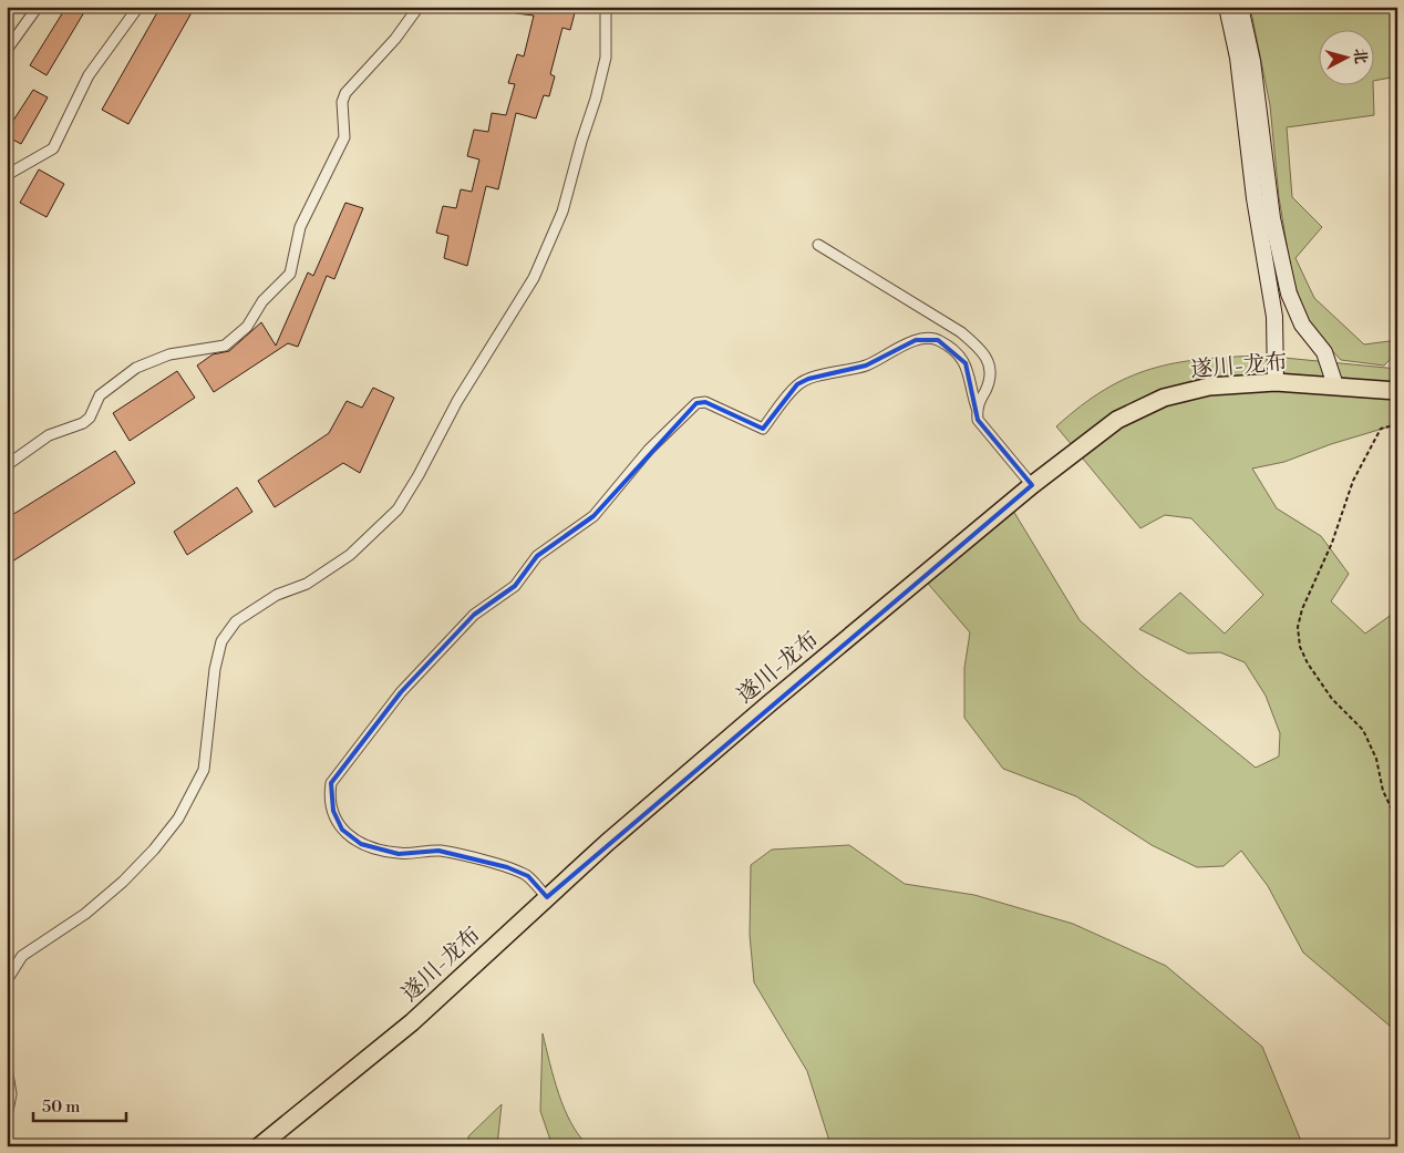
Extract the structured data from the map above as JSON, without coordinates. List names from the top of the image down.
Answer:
{
  "streets": {
    "main road": ["遂川-龙布"]
  },
  "scale_bar": "50 m",
  "north": "right"
}
